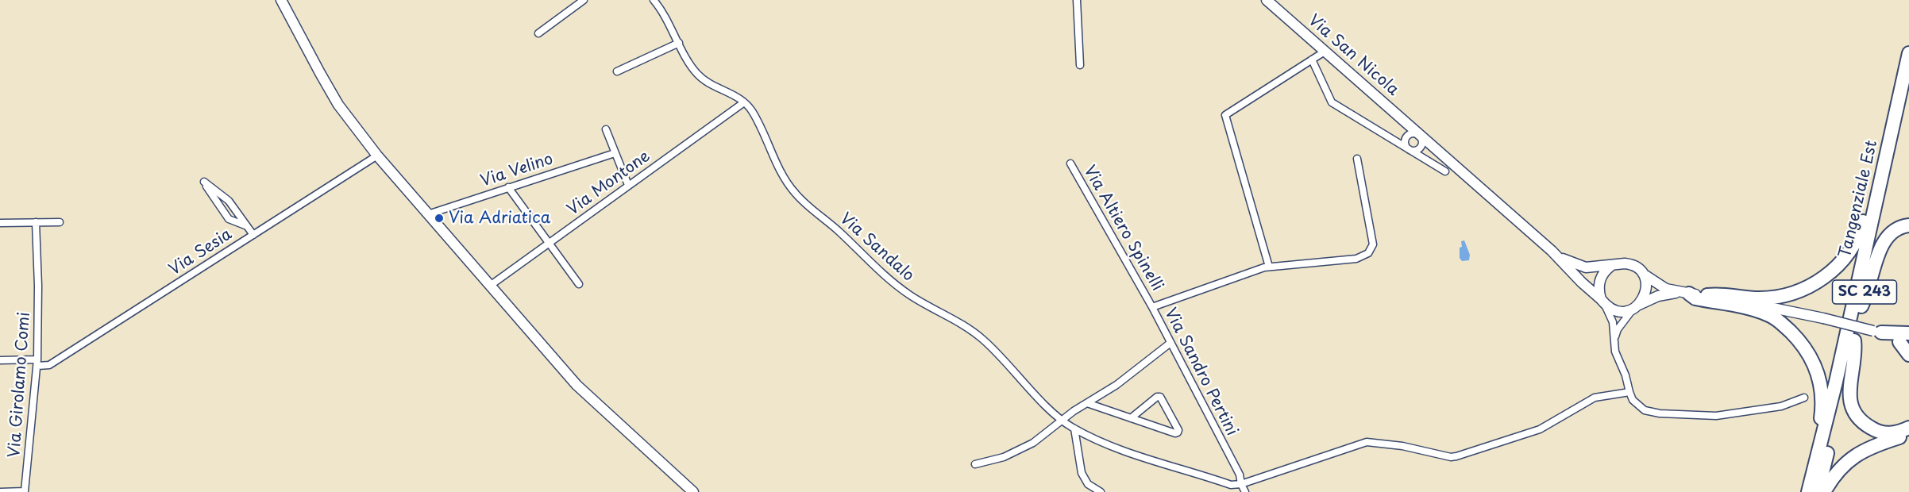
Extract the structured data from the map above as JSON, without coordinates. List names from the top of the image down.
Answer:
{
  "streets": {
    "highway": ["Tangenziale Est", "SC 243"],
    "street": [
      "Via San Nicola",
      "Via Velino",
      "Via Montone",
      "Via Altiero Spinelli",
      "Via Sandalo",
      "Via Sesia",
      "Via Sandro Pertini",
      "Via Girolamo Comi"
    ]
  },
  "crossings": [
    ["Via Montone", "Via Sandalo"],
    ["Via Altiero Spinelli", "Via Sandro Pertini"],
    ["Via Sandalo", "Via Sandro Pertini"],
    ["Via Sesia", "Via Girolamo Comi"]
  ],
  "places": ["Via Adriatica"]
}
